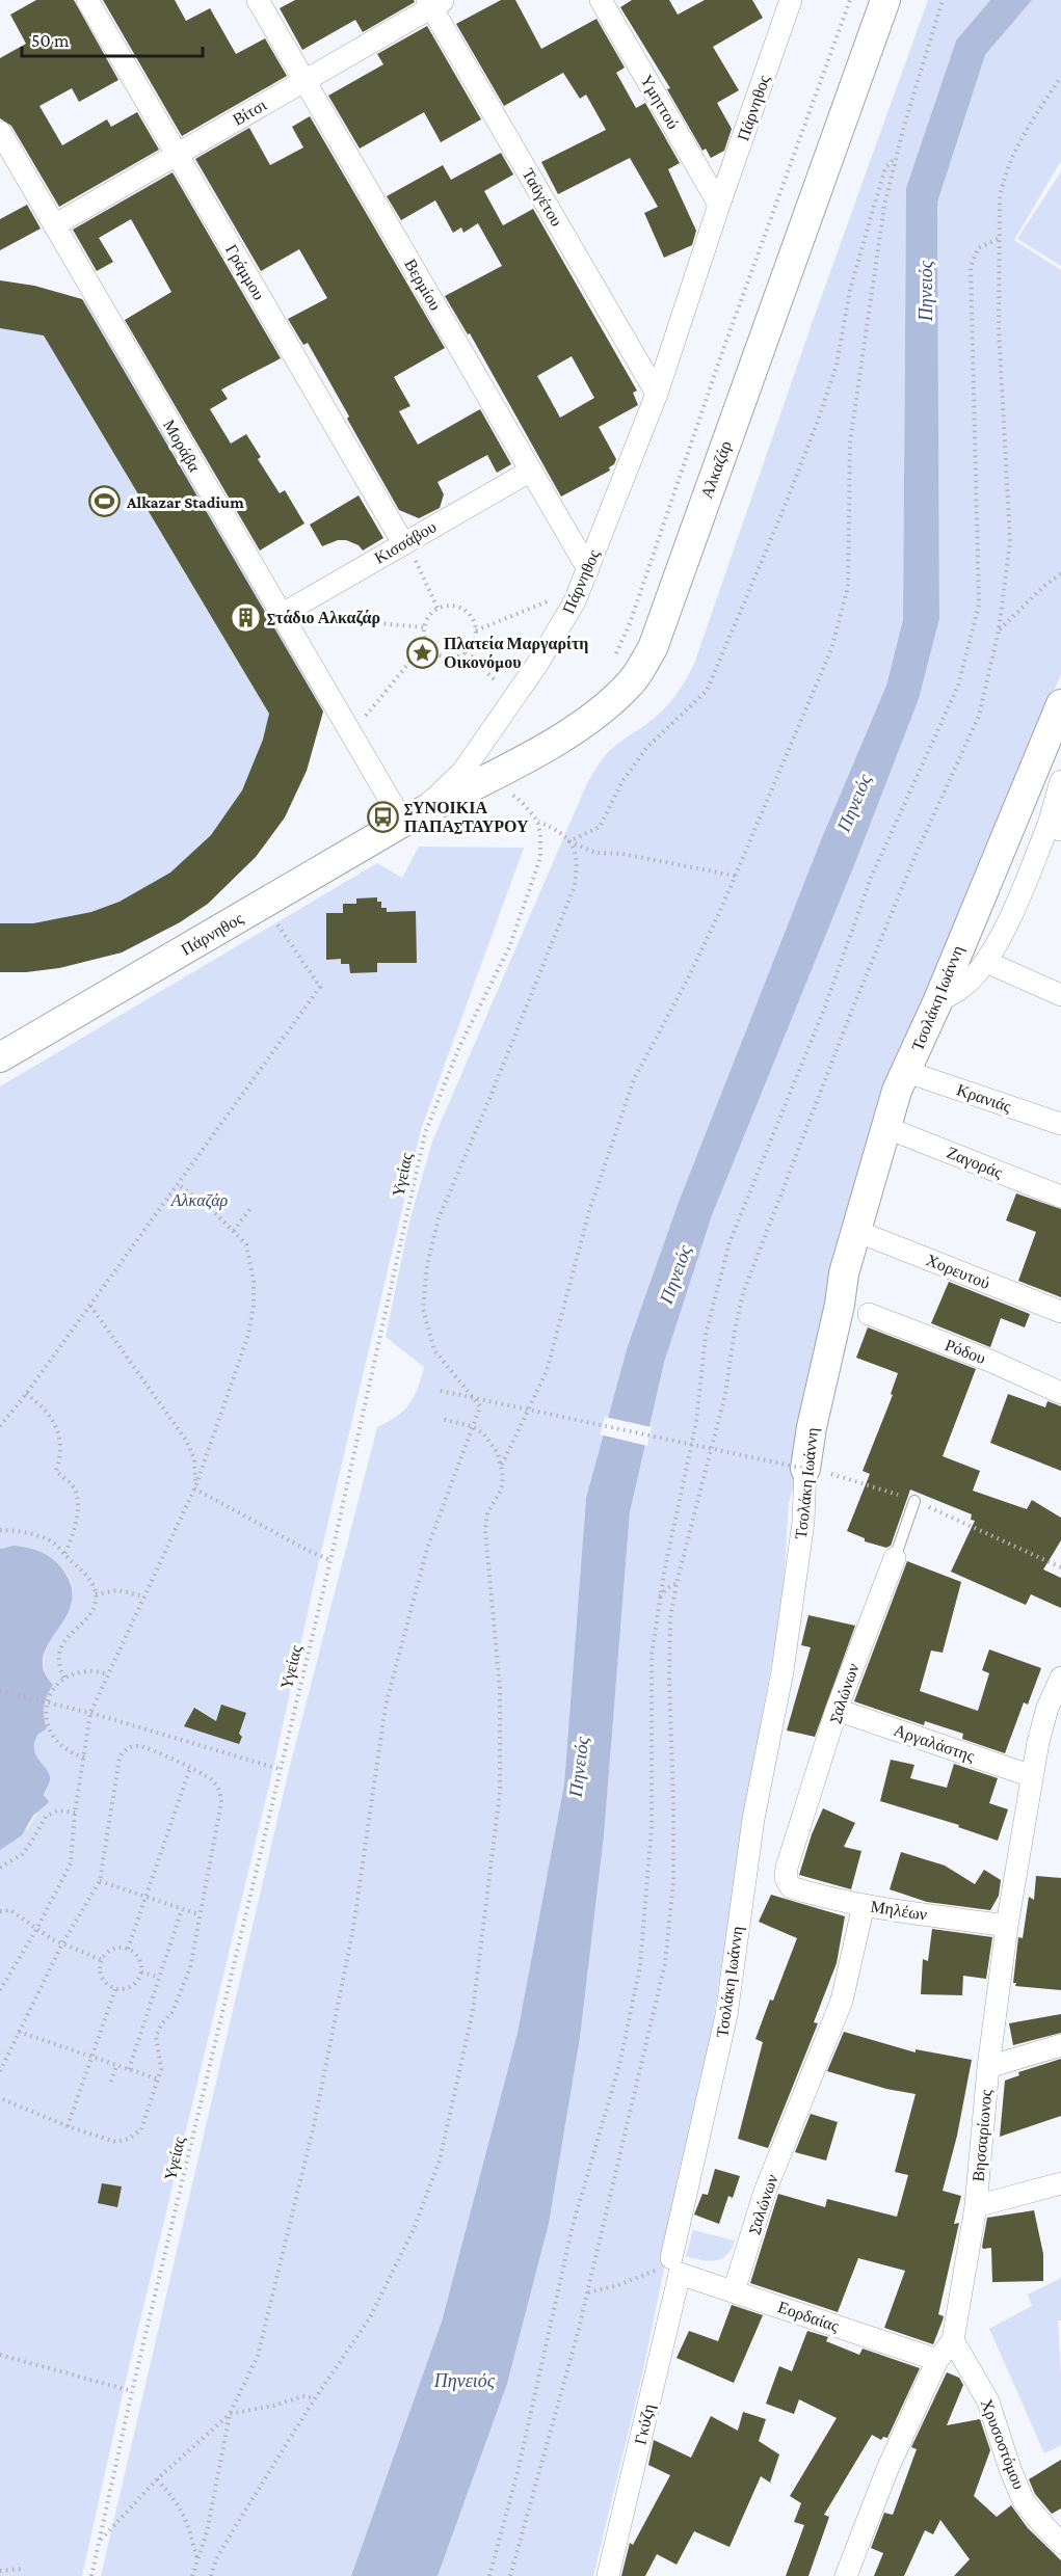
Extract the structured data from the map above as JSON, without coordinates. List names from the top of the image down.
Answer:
{
  "streets": {
    "street": [
      "Υμηττού",
      "Πάρνηθος",
      "Βίτσι",
      "Ταϋγέτου",
      "Γράμμου",
      "Βερμίου",
      "Μοράβα",
      "Αλκαζάρ",
      "Κισσάβου",
      "Τσολάκη Ιωάννη",
      "Κρανιάς",
      "Ζαγοράς",
      "Χορευτού",
      "Ρόδου",
      "Σαλώνων",
      "Αργαλάστης",
      "Μηλέων",
      "Βησσαρίωνος",
      "Εορδαίας",
      "Γκύζη",
      "Χρυσοστόμου"
    ],
    "path": ["Υγείας"]
  },
  "crossings": [
    ["Υμηττού", "Πάρνηθος"],
    ["Πάρνηθος", "Ταϋγέτου"],
    ["Πάρνηθος", "Βερμίου"],
    ["Πάρνηθος", "Μοράβα"],
    ["Πάρνηθος", "Αλκαζάρ"],
    ["Βίτσι", "Ταϋγέτου"],
    ["Βίτσι", "Γράμμου"],
    ["Βίτσι", "Βερμίου"],
    ["Βίτσι", "Μοράβα"],
    ["Γράμμου", "Κισσάβου"],
    ["Βερμίου", "Κισσάβου"],
    ["Μοράβα", "Αλκαζάρ"],
    ["Μοράβα", "Κισσάβου"],
    ["Τσολάκη Ιωάννη", "Κρανιάς"],
    ["Τσολάκη Ιωάννη", "Ζαγοράς"],
    ["Τσολάκη Ιωάννη", "Χορευτού"],
    ["Τσολάκη Ιωάννη", "Εορδαίας"],
    ["Τσολάκη Ιωάννη", "Γκύζη"],
    ["Σαλώνων", "Αργαλάστης"],
    ["Σαλώνων", "Μηλέων"],
    ["Σαλώνων", "Εορδαίας"],
    ["Αργαλάστης", "Βησσαρίωνος"],
    ["Μηλέων", "Βησσαρίωνος"],
    ["Βησσαρίωνος", "Εορδαίας"],
    ["Βησσαρίωνος", "Χρυσοστόμου"],
    ["Εορδαίας", "Γκύζη"]
  ],
  "water": ["Πηνειός"],
  "parks": ["Αλκαζάρ"],
  "places": {
    "sports": ["Alkazar Stadium"],
    "building": ["Στάδιο Αλκαζάρ"],
    "place": ["Πλατεία Μαργαρίτη Οικονόμου"],
    "bus stop": ["ΣΥΝΟΙΚΙΑ ΠΑΠΑΣΤΑΥΡΟΥ"]
  },
  "scale_bar": "50 m"
}
